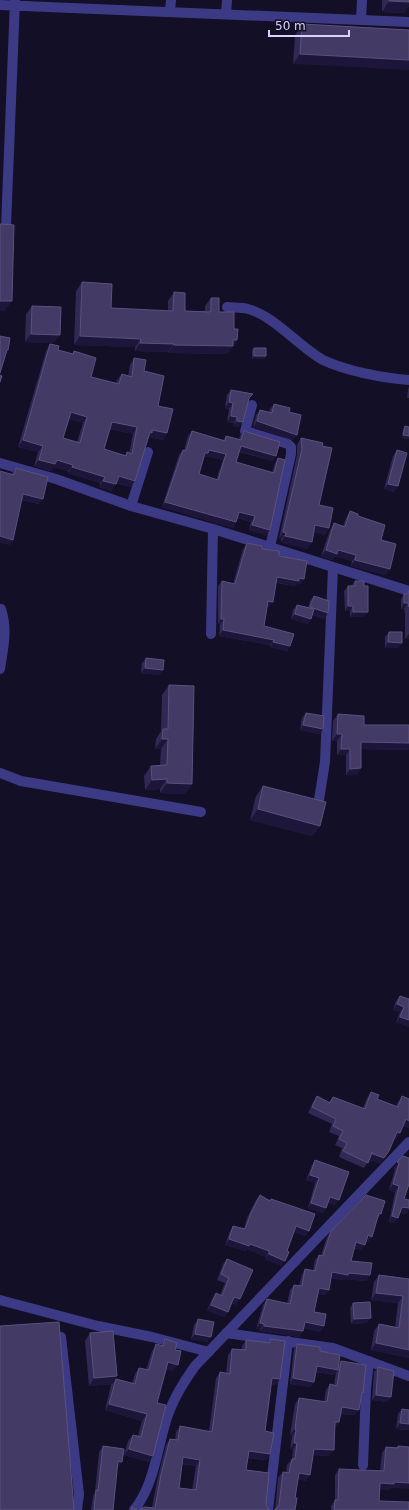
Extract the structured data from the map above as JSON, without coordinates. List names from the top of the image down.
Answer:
{
  "scale_bar": "50 m"
}
